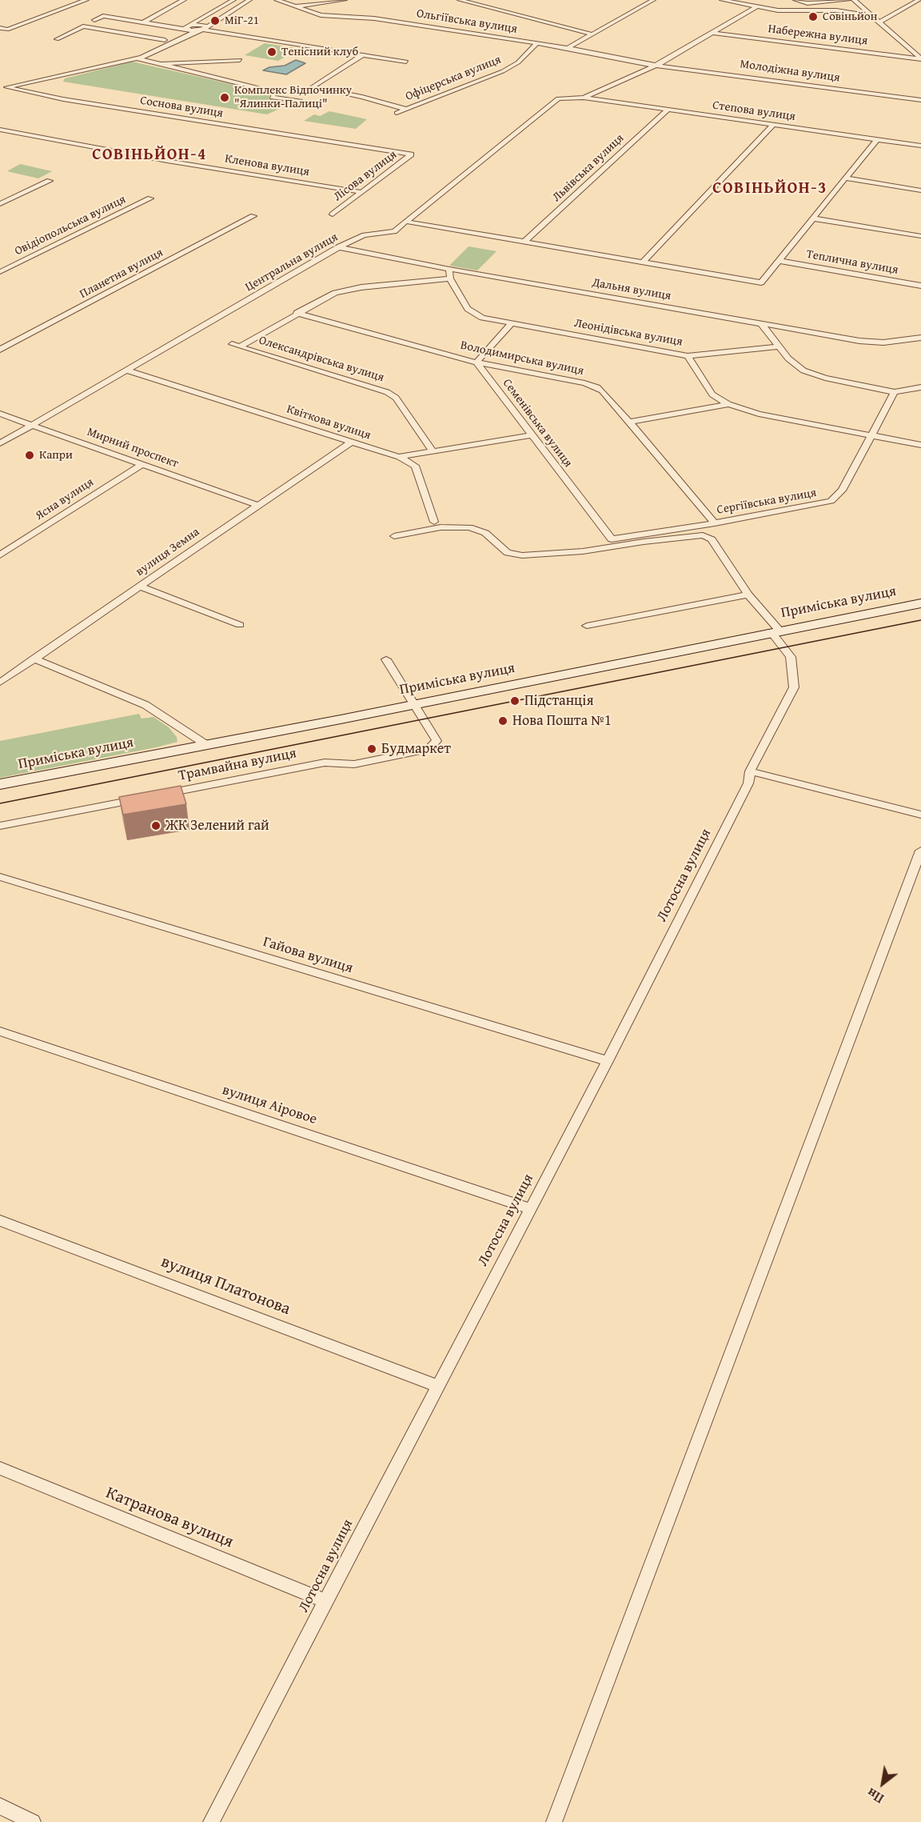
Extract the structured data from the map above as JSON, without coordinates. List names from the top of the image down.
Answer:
{
  "streets": {
    "street": [
      "Ольгіївська вулиця",
      "Набережна вулиця",
      "Молодіжна вулиця",
      "Офіцерська вулиця",
      "Соснова вулиця",
      "Степова вулиця",
      "Кленова вулиця",
      "Львівська вулиця",
      "Лісова вулиця",
      "Овідіопольська вулиця",
      "Центральна вулиця",
      "Теплична вулиця",
      "Планетна вулиця",
      "Дальня вулиця",
      "Леонідівська вулиця",
      "Володимирська вулиця",
      "Олександрівська вулиця",
      "Квіткова вулиця",
      "Семенівська вулиця",
      "Мирний проспект",
      "Ясна вулиця",
      "Сергіївська вулиця",
      "вулиця Земна",
      "Приміська вулиця",
      "Трамвайна вулиця",
      "Лотосна вулиця",
      "Гайова вулиця",
      "вулиця Аіровое",
      "вулиця Платонова",
      "Катранова вулиця"
    ]
  },
  "crossings": [
    ["Ольгіївська вулиця", "Молодіжна вулиця"],
    ["Ольгіївська вулиця", "Офіцерська вулиця"],
    ["Соснова вулиця", "Лісова вулиця"],
    ["Степова вулиця", "Львівська вулиця"],
    ["Степова вулиця", "Центральна вулиця"],
    ["Кленова вулиця", "Лісова вулиця"],
    ["Центральна вулиця", "Дальня вулиця"],
    ["Центральна вулиця", "Квіткова вулиця"],
    ["Центральна вулиця", "Мирний проспект"],
    ["Дальня вулиця", "Леонідівська вулиця"],
    ["Леонідівська вулиця", "Сергіївська вулиця"],
    ["Володимирська вулиця", "Олександрівська вулиця"],
    ["Володимирська вулиця", "Семенівська вулиця"],
    ["Володимирська вулиця", "Сергіївська вулиця"],
    ["Олександрівська вулиця", "Квіткова вулиця"],
    ["Квіткова вулиця", "Семенівська вулиця"],
    ["Квіткова вулиця", "вулиця Земна"],
    ["Семенівська вулиця", "Сергіївська вулиця"],
    ["Мирний проспект", "Ясна вулиця"],
    ["Мирний проспект", "вулиця Земна"],
    ["Приміська вулиця", "Трамвайна вулиця"],
    ["Приміська вулиця", "Лотосна вулиця"],
    ["Лотосна вулиця", "Гайова вулиця"],
    ["Лотосна вулиця", "вулиця Аіровое"],
    ["Лотосна вулиця", "вулиця Платонова"],
    ["Лотосна вулиця", "Катранова вулиця"]
  ],
  "districts": ["СОВІНЬЙОН-4", "СОВІНЬЙОН-3"],
  "places": [
    "Совіньйон",
    "МіГ-21",
    "Тенісний клуб",
    "Комплекс Відпочинку \"Ялинки-Палиці\"",
    "Капри",
    "Підстанція",
    "Нова Пошта №1",
    "Будмаркет",
    "ЖК Зелений гай"
  ],
  "north": "bottom left"
}
